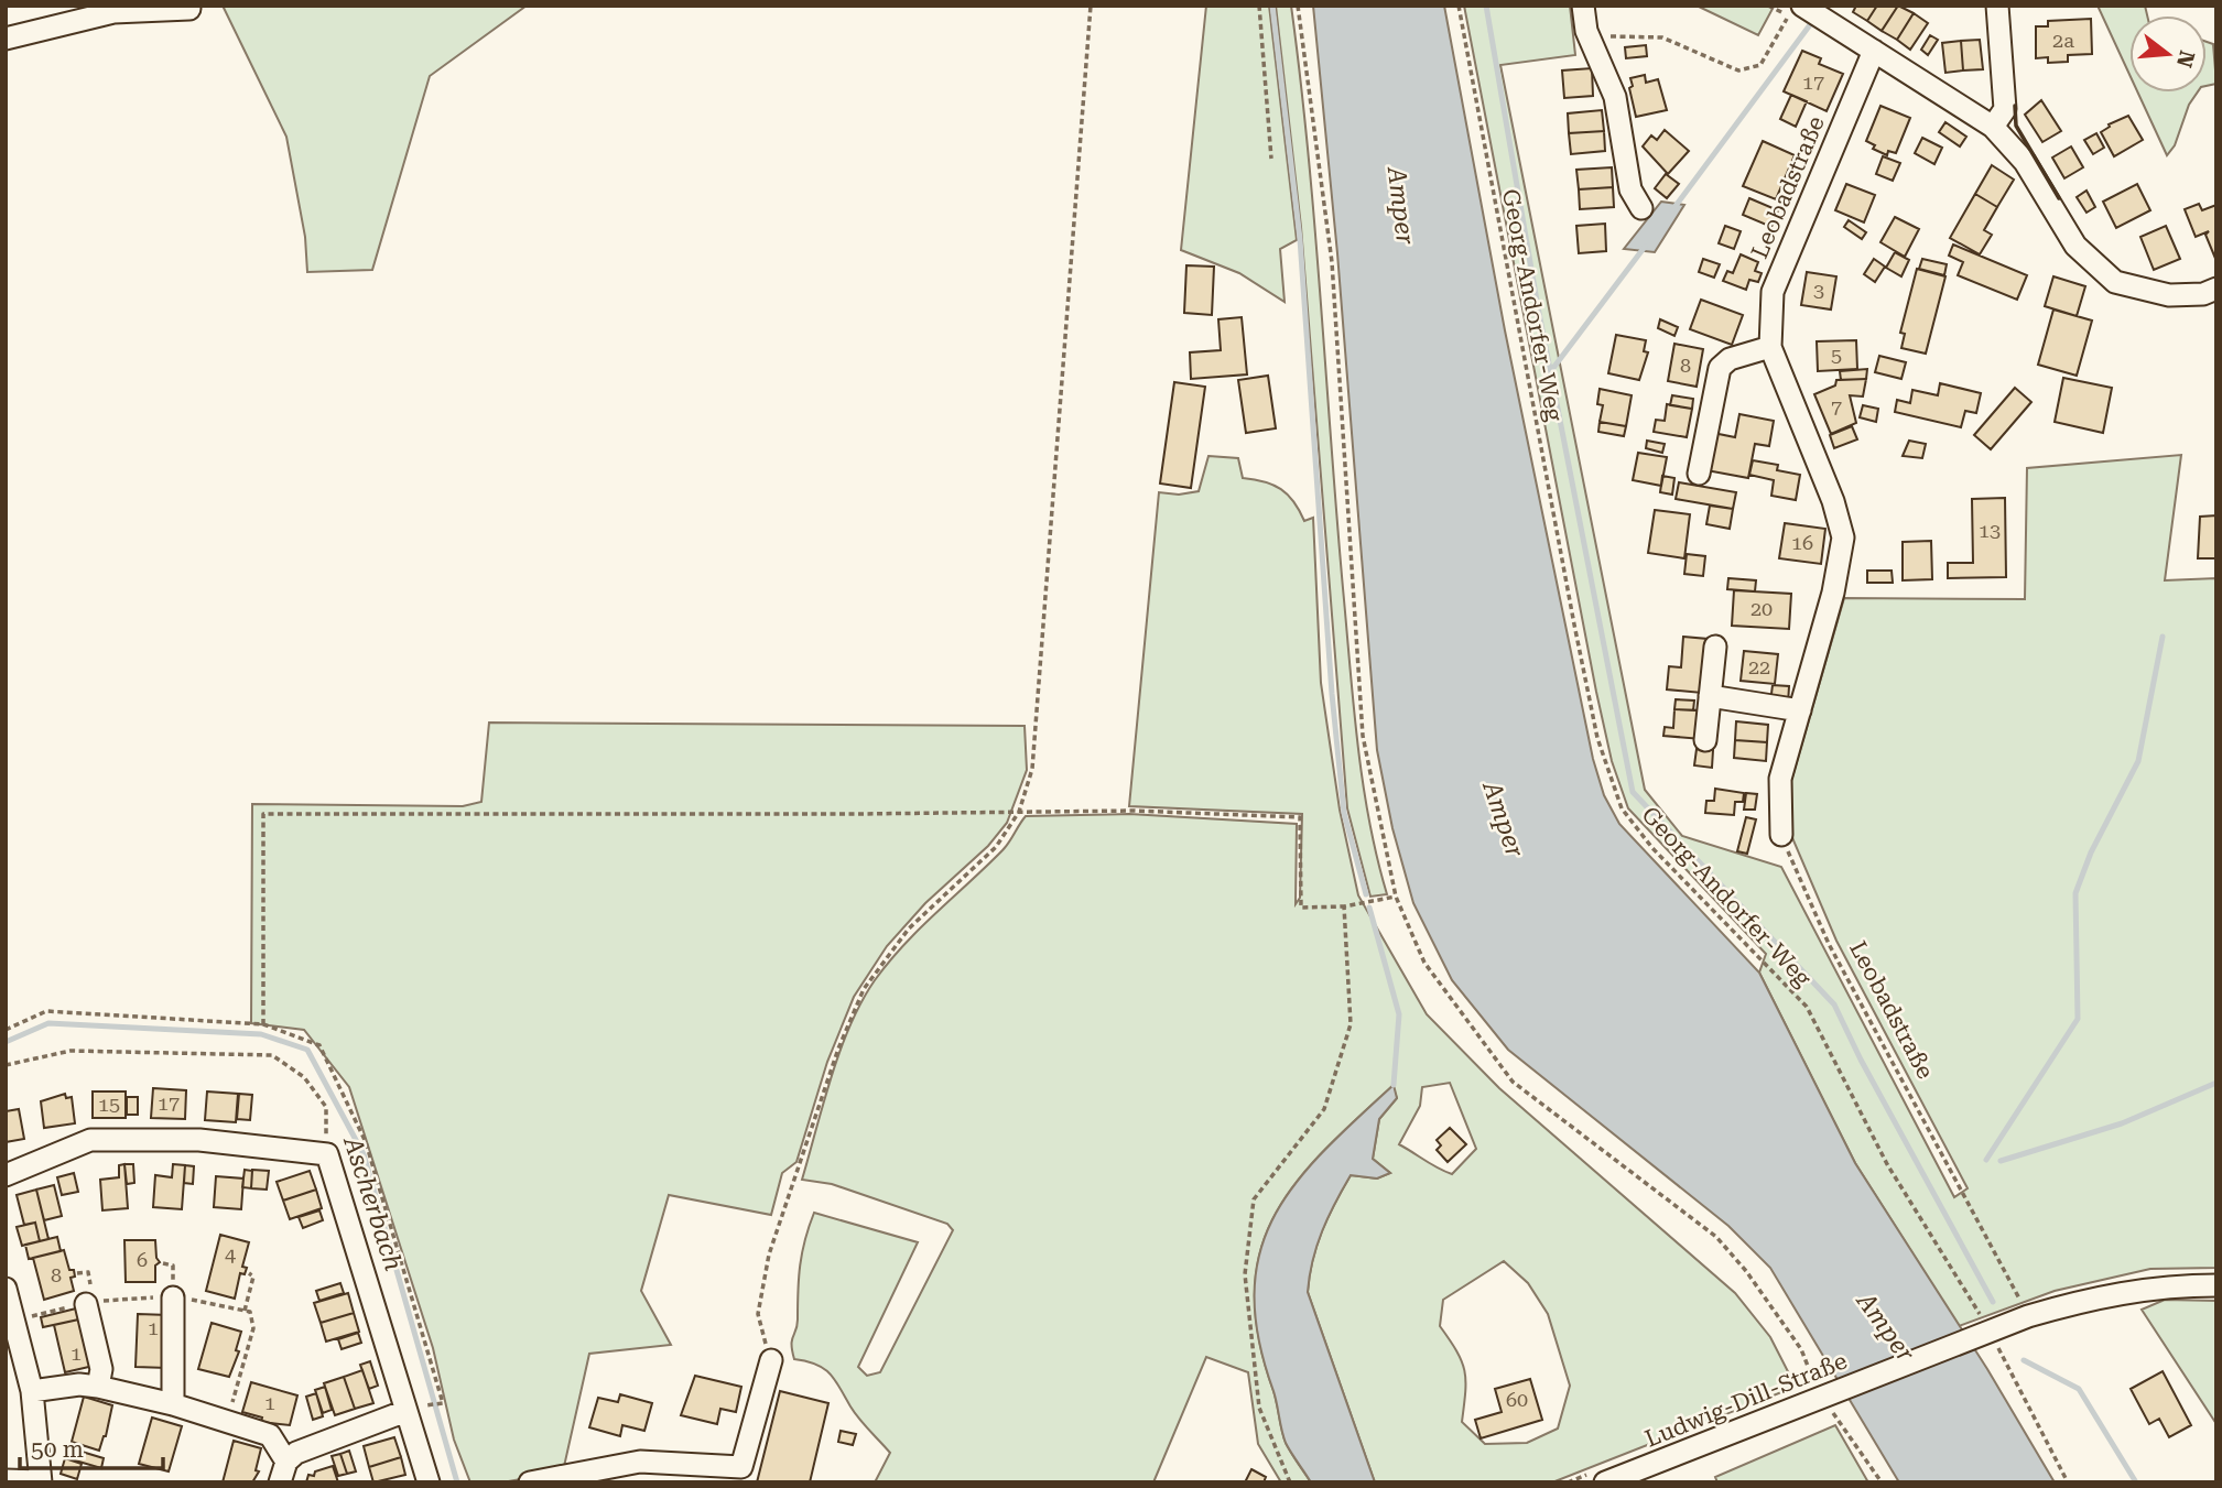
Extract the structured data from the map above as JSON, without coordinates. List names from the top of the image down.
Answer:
{
  "streets": {
    "street": ["Leobadstraße", "Ludwig-Dill-Straße"],
    "path": ["Georg-Andorfer-Weg"]
  },
  "crossings": [
    ["Leobadstraße", "Ludwig-Dill-Straße"],
    ["Georg-Andorfer-Weg", "Ludwig-Dill-Straße"]
  ],
  "water": ["Amper", "Ascherbach"],
  "house_numbers": [
    "2a",
    "17",
    "3",
    "5",
    "8",
    "7",
    "13",
    "16",
    "20",
    "22",
    "17",
    "15",
    "4",
    "6",
    "8",
    "1",
    "1",
    "60",
    "1"
  ],
  "scale_bar": "50 m",
  "north": "right"
}
